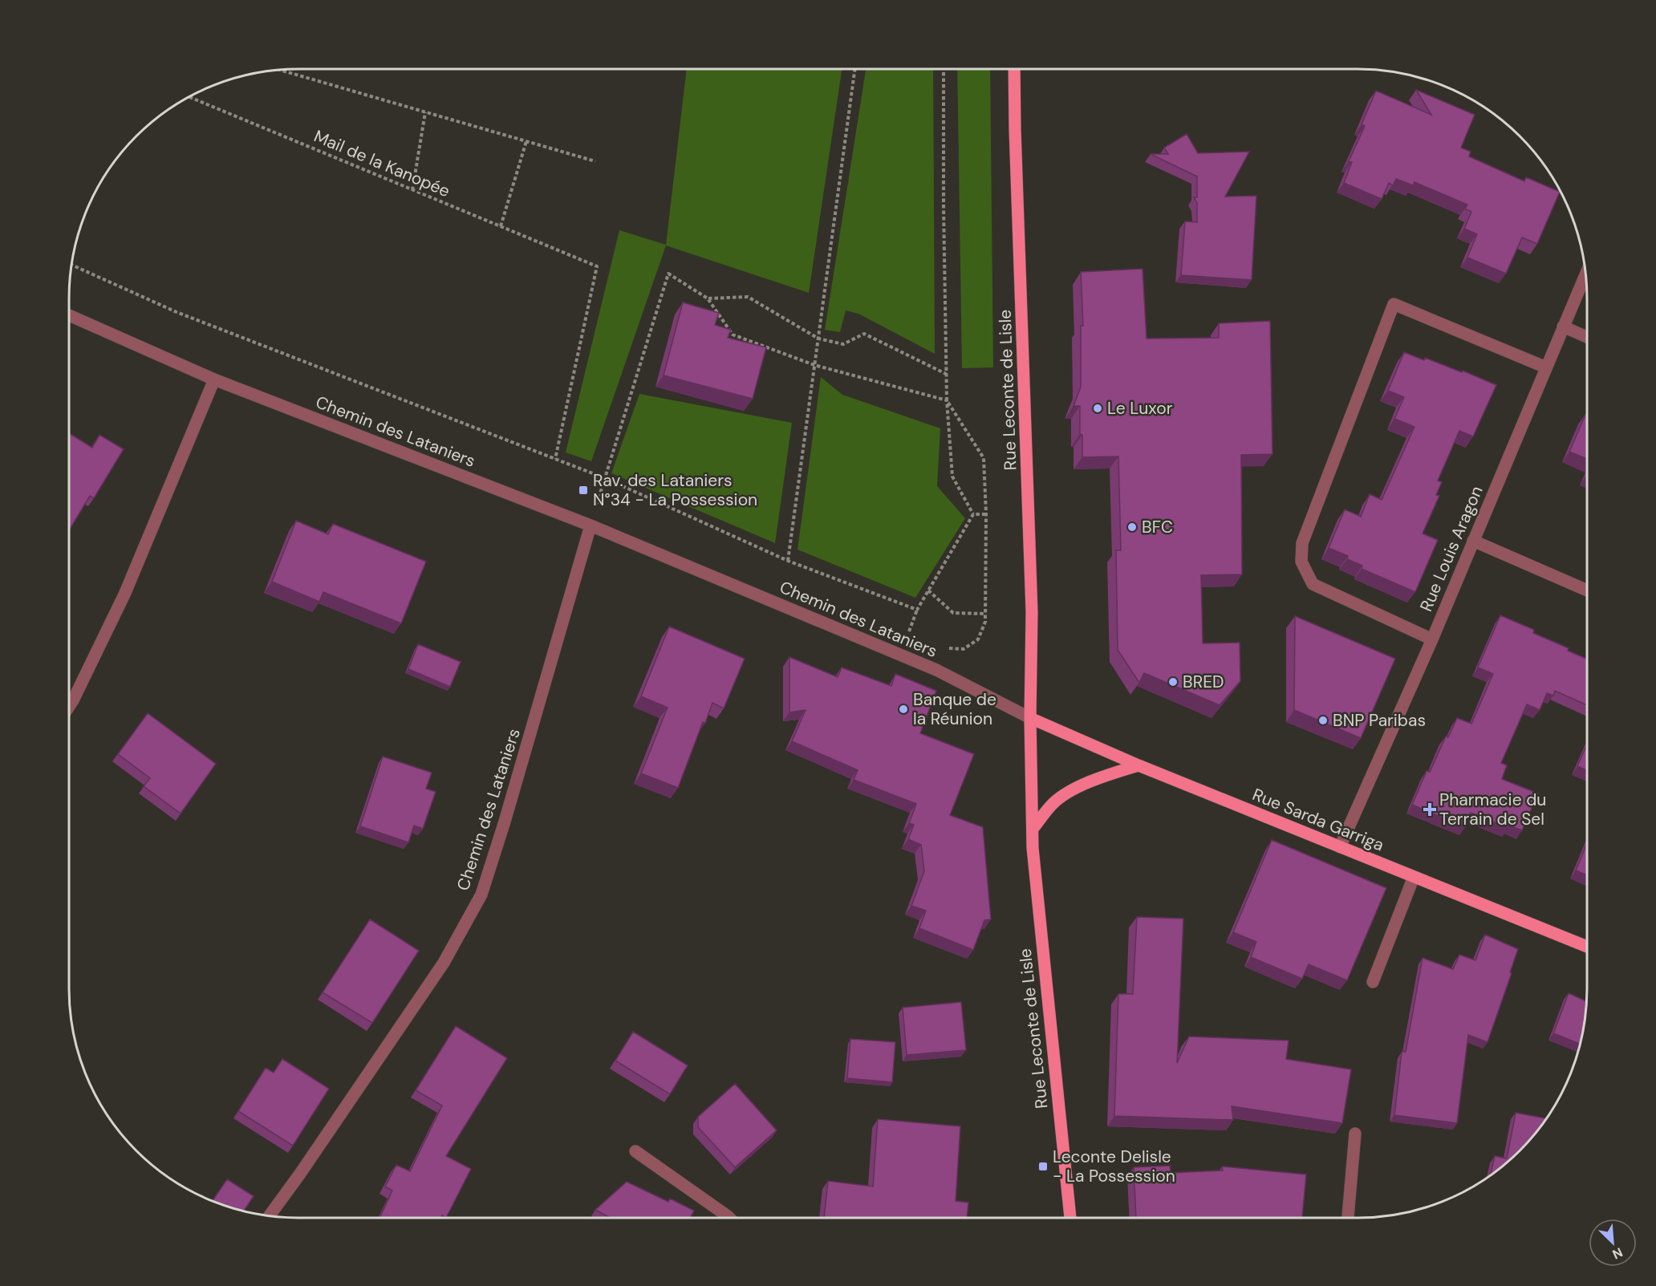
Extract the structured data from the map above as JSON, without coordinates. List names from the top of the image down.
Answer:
{
  "streets": {
    "main road": ["Rue Leconte de Lisle", "Rue Sarda Garriga"],
    "street": ["Chemin des Lataniers", "Rue Louis Aragon"],
    "path": ["Mail de la Kanopée"]
  },
  "crossings": [
    ["Rue Leconte de Lisle", "Chemin des Lataniers"],
    ["Rue Leconte de Lisle", "Rue Sarda Garriga"],
    ["Chemin des Lataniers", "Rue Sarda Garriga"],
    ["Rue Louis Aragon", "Rue Sarda Garriga"]
  ],
  "places": {
    "other": [
      "Le Luxor",
      "BFC",
      "BRED",
      "Banque de la Réunion",
      "BNP Paribas"
    ],
    "transit": ["Rav. des Lataniers N°34 - La Possession", "Leconte Delisle - La Possession"],
    "health": ["Pharmacie du Terrain de Sel"]
  },
  "north": "bottom right"
}
